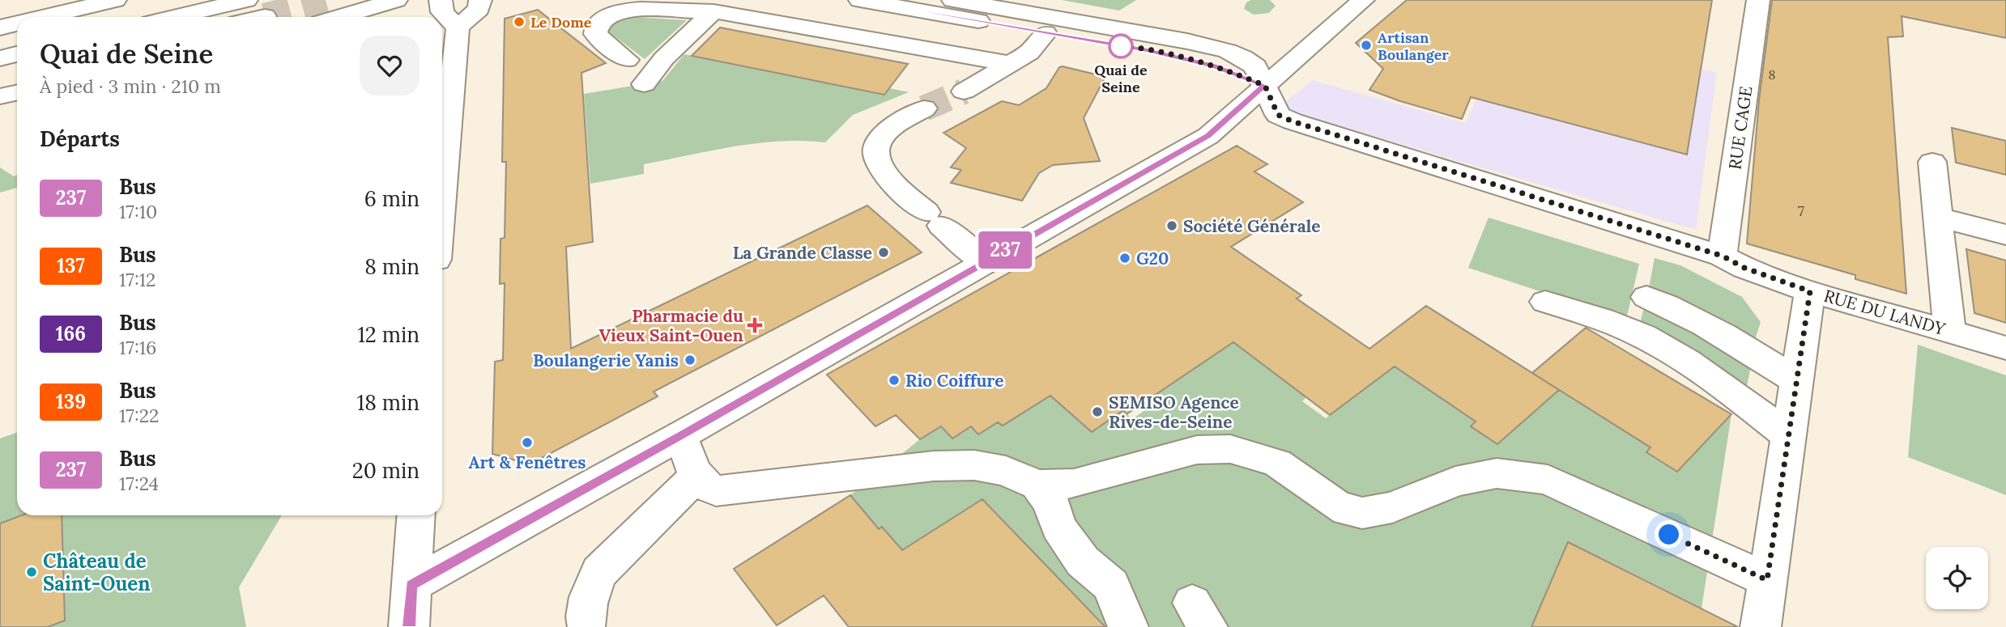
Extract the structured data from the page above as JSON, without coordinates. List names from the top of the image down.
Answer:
{
  "streets": {
    "street": ["RUE CAGE", "RUE DU LANDY"]
  },
  "crossings": [
    ["RUE CAGE", "RUE DU LANDY"]
  ],
  "places": {
    "other": [
      "Le Dome",
      "Artisan Boulanger",
      "Quai de Seine",
      "Société Générale",
      "La Grande Classe",
      "G20",
      "Boulangerie Yanis",
      "Rio Coiffure",
      "SEMISO Agence Rives-de-Seine",
      "Art & Fenêtres",
      "Château de Saint-Ouen"
    ],
    "health": ["Pharmacie du Vieux Saint-Ouen"]
  },
  "lines": ["bus line 237"],
  "house_numbers": ["8", "7"],
  "page": {
    "on_map": "237",
    "heading": [
      ["Quai de Seine", "À pied · 3 min · 210 m"],
      "Départs"
    ],
    "list": [
      {
        "mark": "237",
        "name": "Bus",
        "note": "17:10",
        "value": "6 min"
      },
      {
        "mark": "137",
        "name": "Bus",
        "note": "17:12",
        "value": "8 min"
      },
      {
        "mark": "166",
        "name": "Bus",
        "note": "17:16",
        "value": "12 min"
      },
      {
        "mark": "139",
        "name": "Bus",
        "note": "17:22",
        "value": "18 min"
      },
      {
        "mark": "237",
        "name": "Bus",
        "note": "17:24",
        "value": "20 min"
      }
    ]
  }
}
